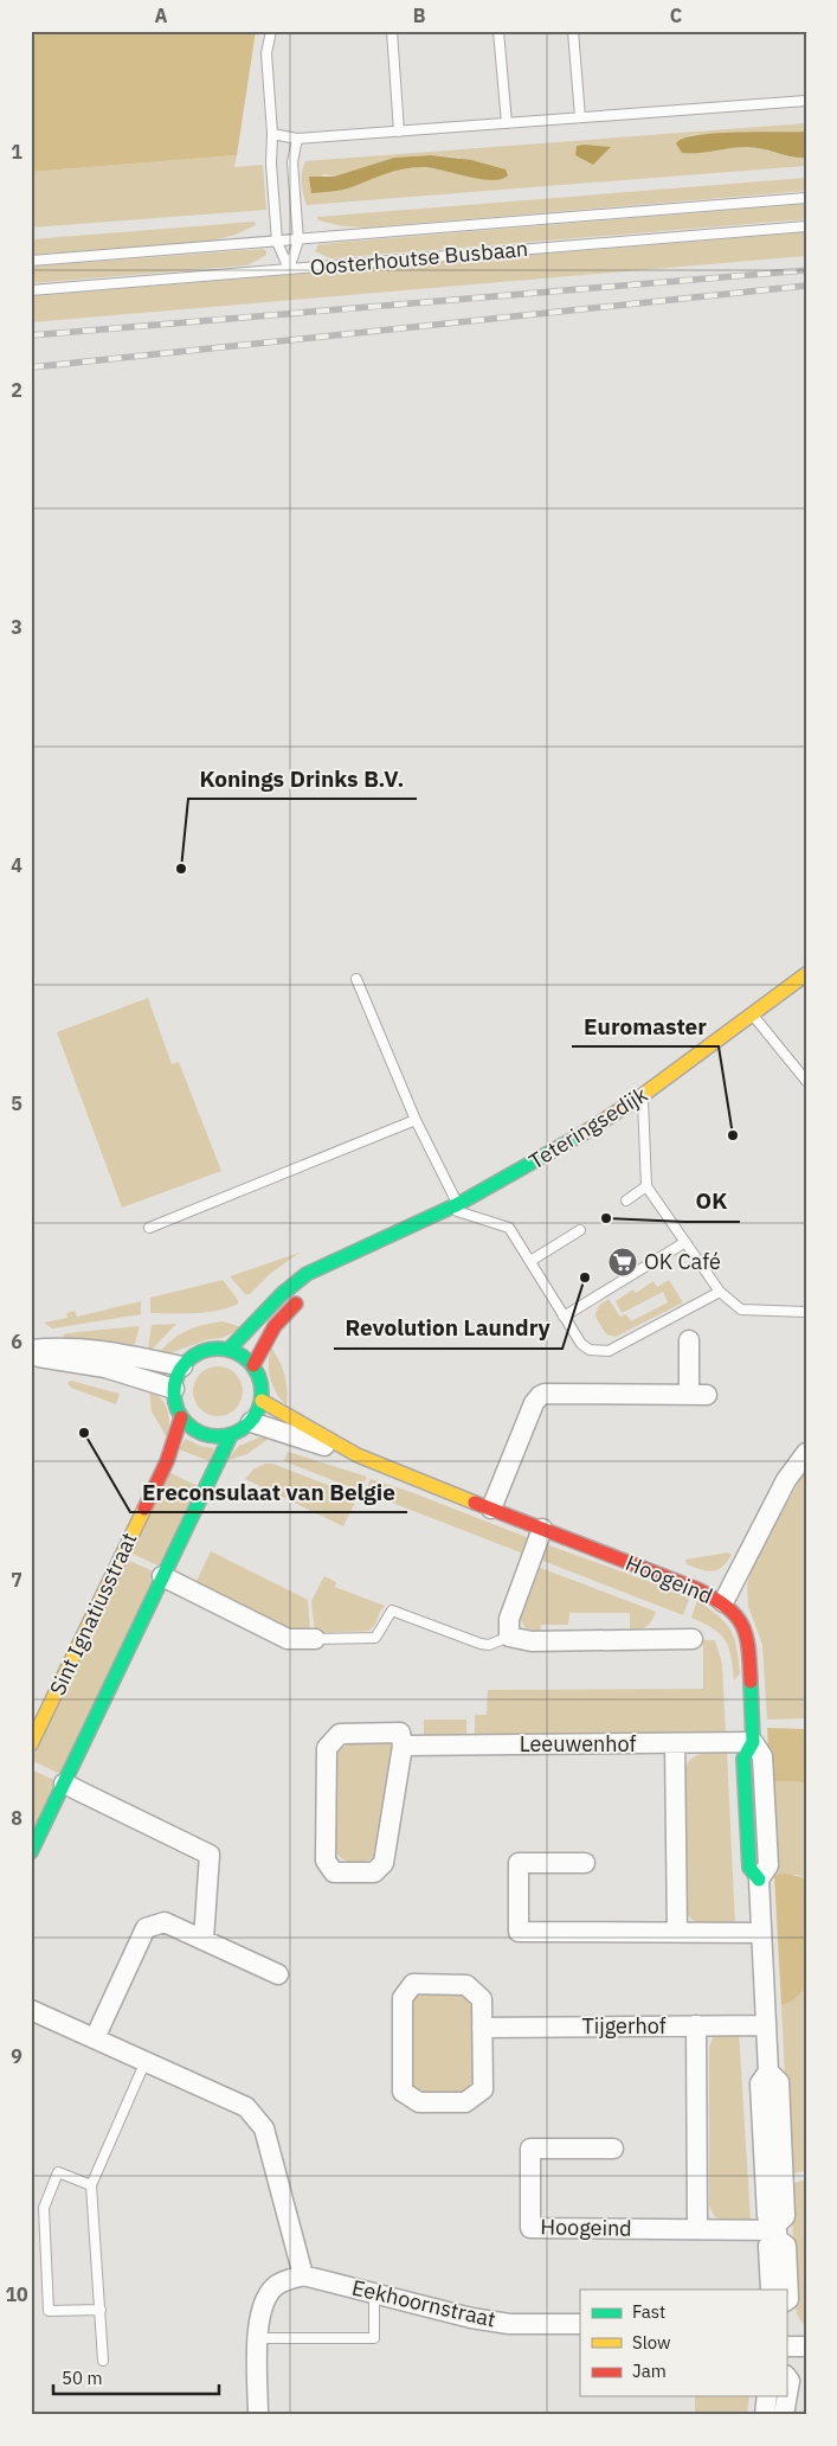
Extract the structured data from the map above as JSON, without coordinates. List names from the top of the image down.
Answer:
{
  "streets": {
    "main road": ["Teteringsedijk", "Hoogeind", "Sint Ignatiusstraat"],
    "street": ["Leeuwenhof", "Tijgerhof", "Eekhoornstraat"],
    "lane": ["Oosterhoutse Busbaan"]
  },
  "crossings": [
    ["Teteringsedijk", "Hoogeind"],
    ["Teteringsedijk", "Sint Ignatiusstraat"],
    ["Hoogeind", "Sint Ignatiusstraat"],
    ["Hoogeind", "Leeuwenhof"],
    ["Hoogeind", "Tijgerhof"]
  ],
  "places": {
    "other": [
      "Konings Drinks B.V.",
      "Euromaster",
      "OK",
      "Revolution Laundry",
      "Ereconsulaat van Belgie"
    ],
    "supermarket": ["OK Café"]
  },
  "legend": ["Fast", "Slow", "Jam"],
  "scale_bar": "50 m",
  "grid": {
    "columns": ["A", "B", "C"],
    "rows": [
      "1",
      "2",
      "3",
      "4",
      "5",
      "6",
      "7",
      "8",
      "9",
      "10"
    ]
  }
}
